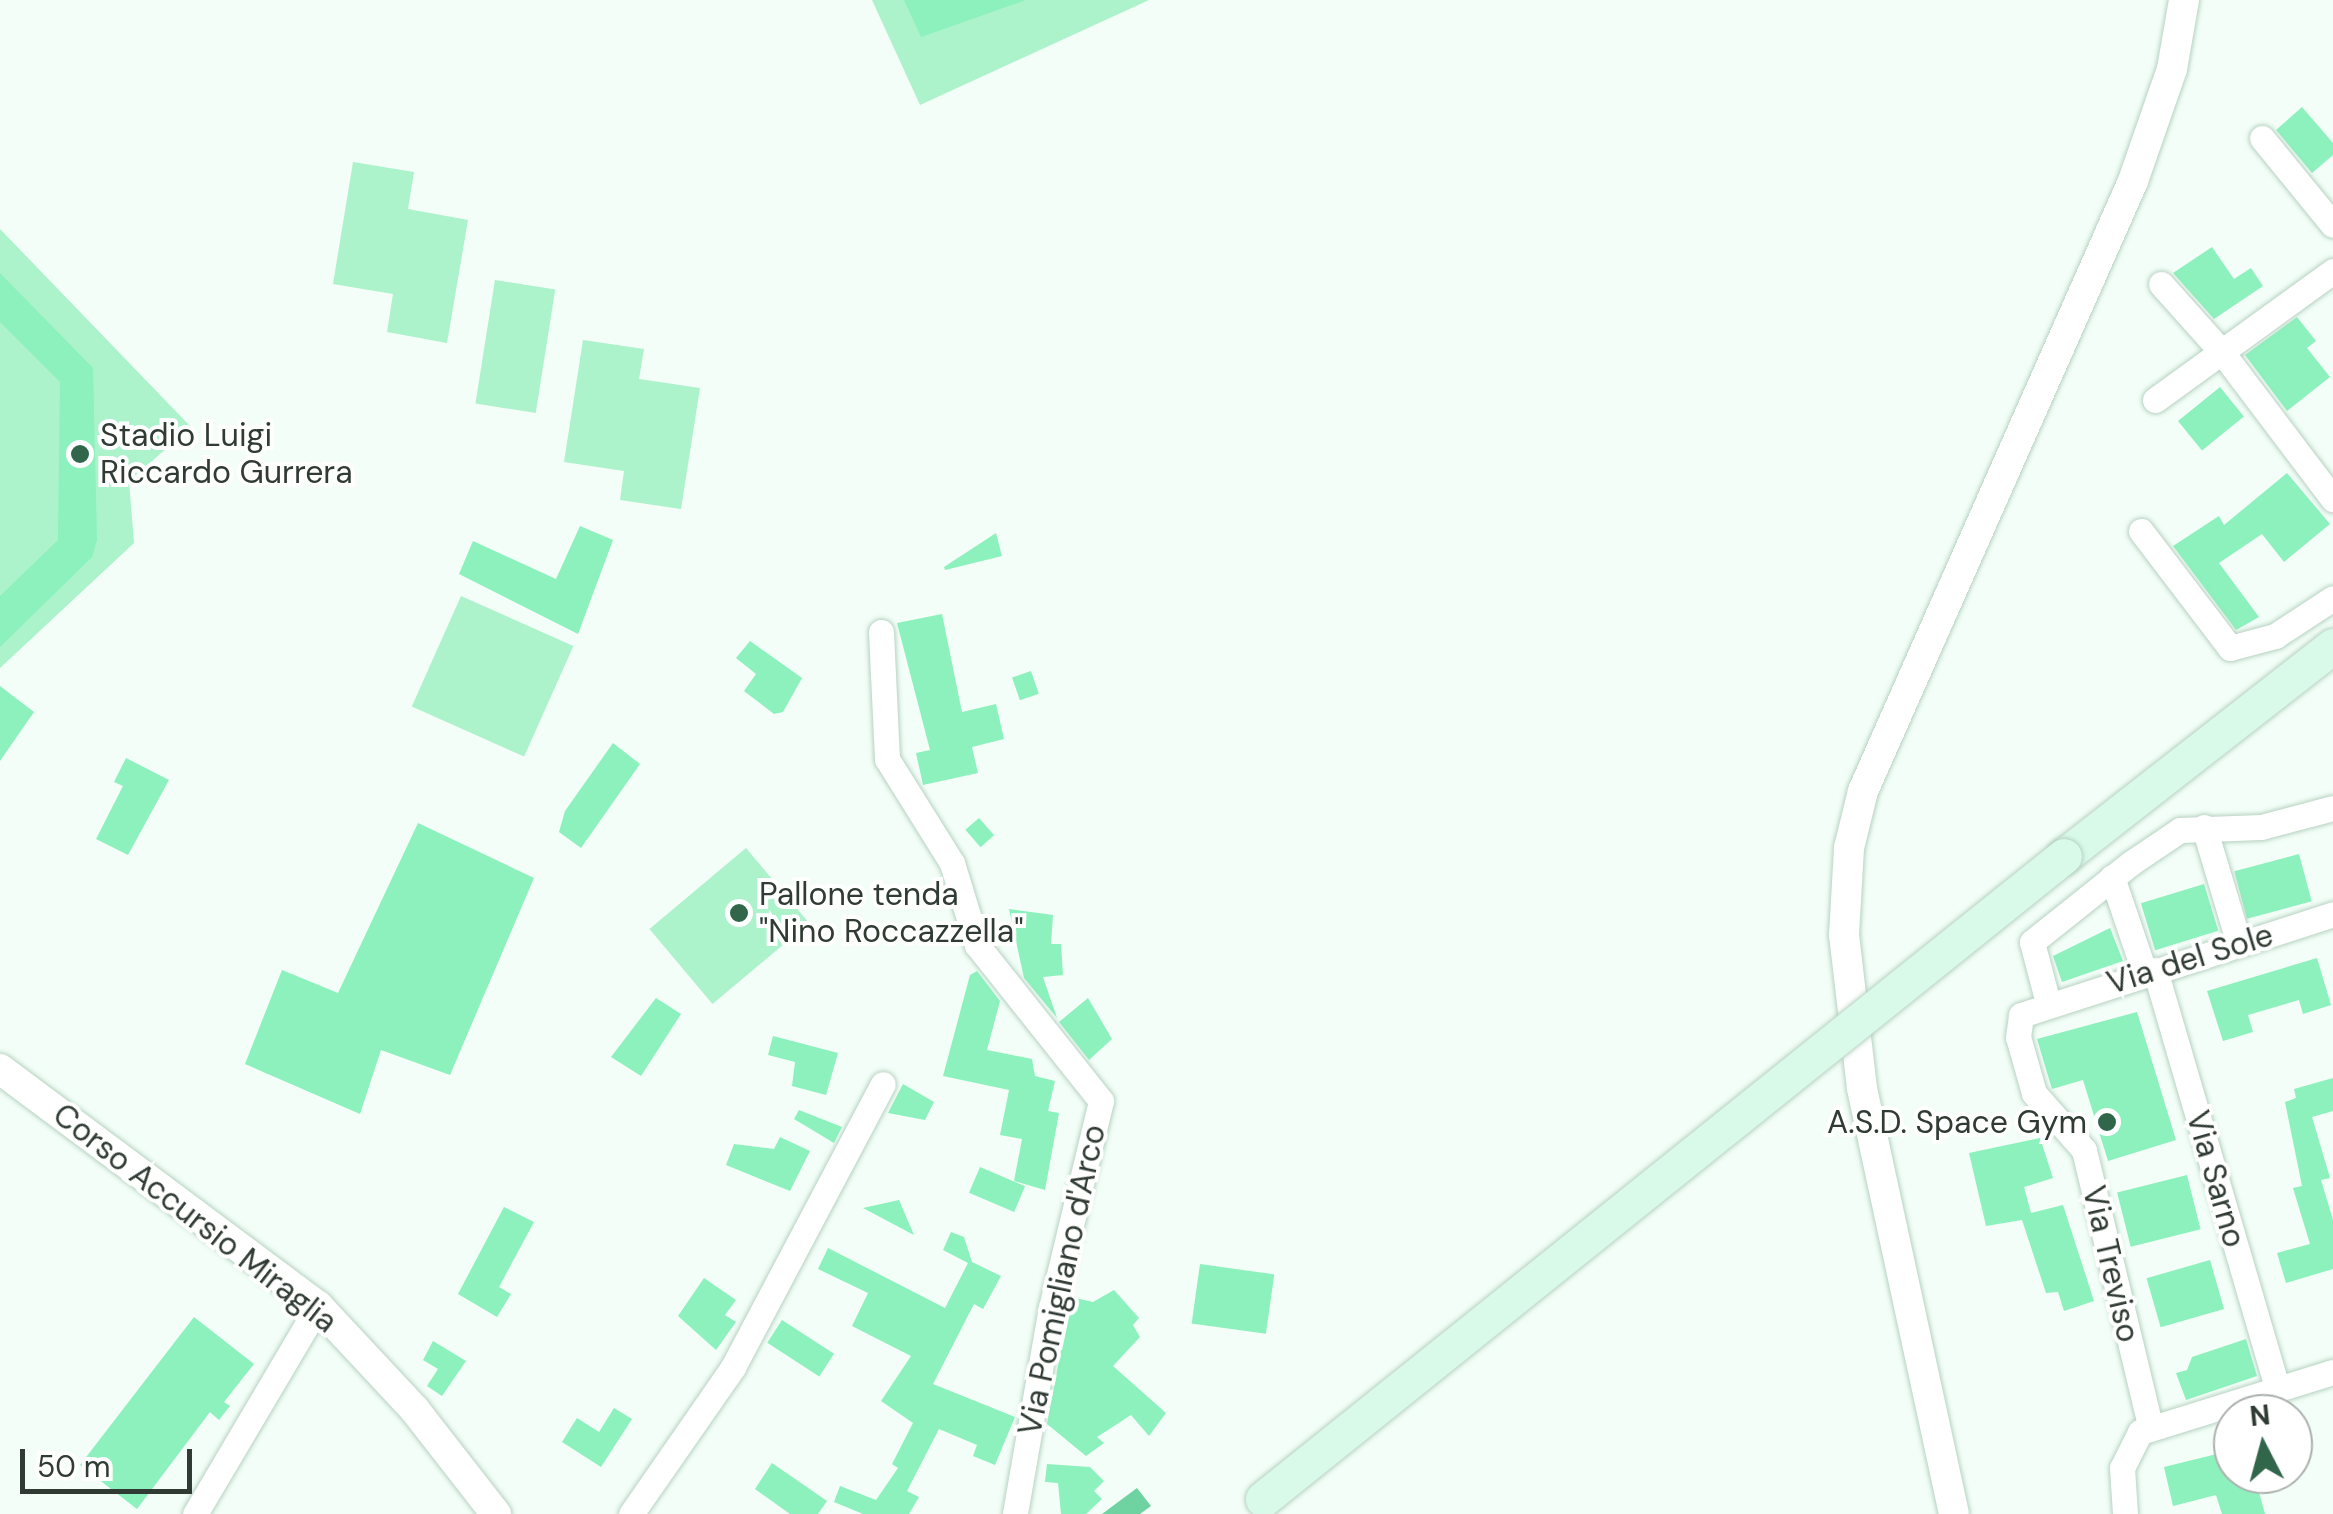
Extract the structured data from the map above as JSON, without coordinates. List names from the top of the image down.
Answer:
{
  "streets": {
    "street": [
      "Via del Sole",
      "Via Sarno",
      "Corso Accursio Miraglia",
      "Via Treviso",
      "Via Pomigliano d'Arco"
    ]
  },
  "crossings": [
    ["Via del Sole", "Via Sarno"],
    ["Via del Sole", "Via Treviso"]
  ],
  "places": ["Stadio Luigi Riccardo Gurrera", "Pallone tenda \"Nino Roccazzella\"", "A.S.D. Space Gym"],
  "scale_bar": "50 m",
  "north": "top"
}
